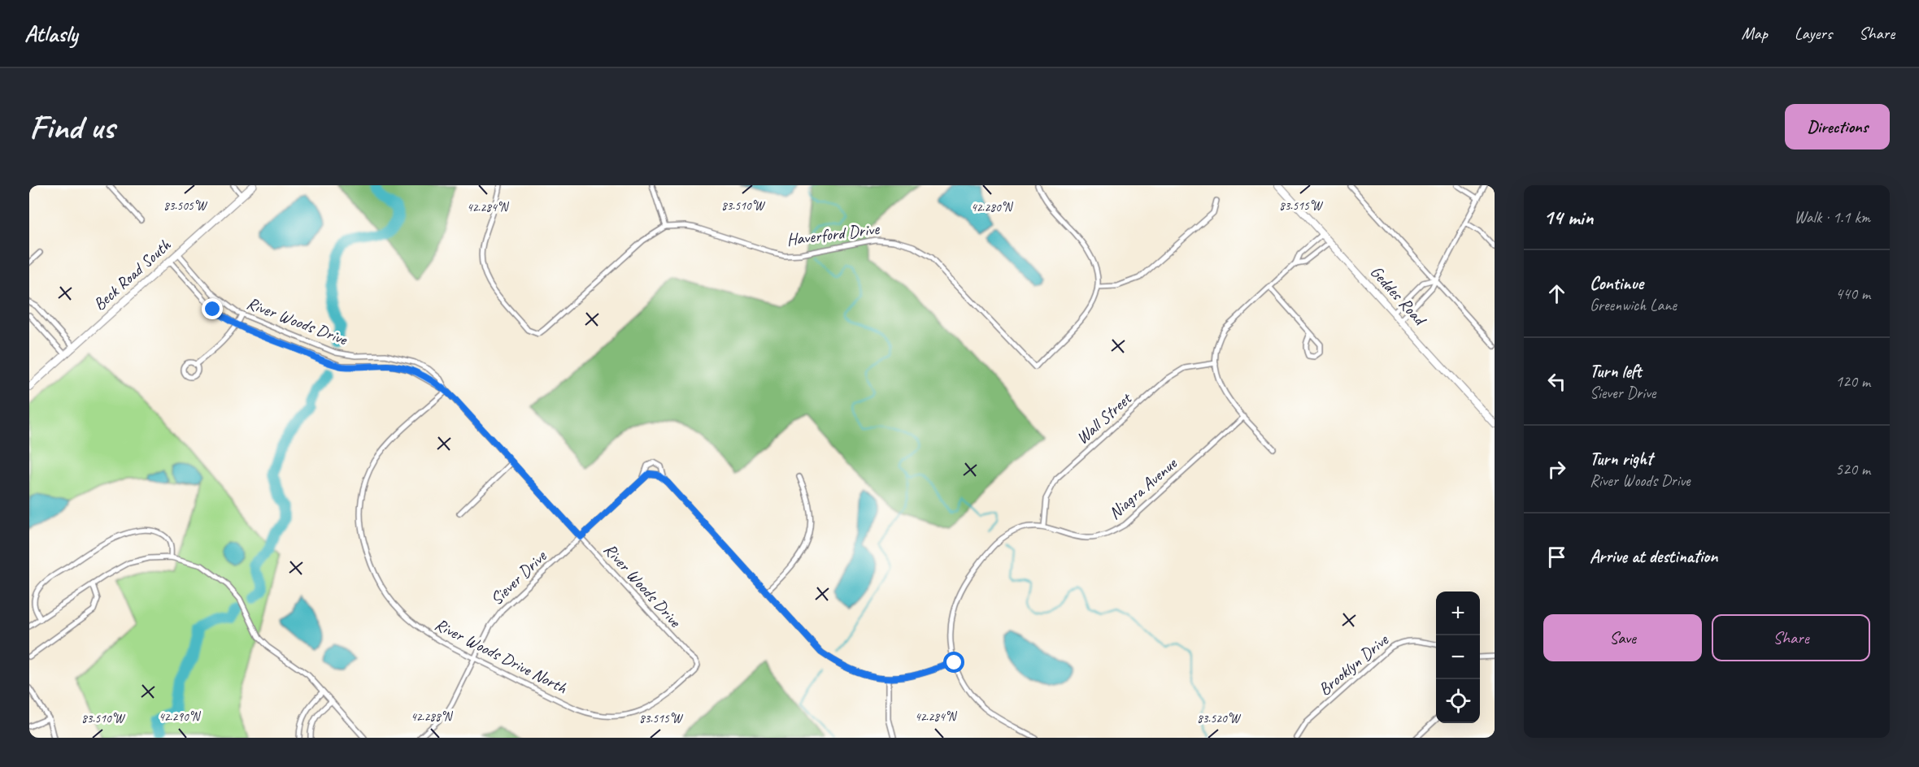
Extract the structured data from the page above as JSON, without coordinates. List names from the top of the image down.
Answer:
{
  "streets": {
    "main road": ["Beck Road South", "Geddes Road"],
    "street": [
      "Haverford Drive",
      "River Woods Drive",
      "Wall Street",
      "Niagra Avenue",
      "Siever Drive",
      "River Woods Drive North",
      "Brooklyn Drive"
    ]
  },
  "crossings": [
    ["Beck Road South", "River Woods Drive"],
    ["River Woods Drive", "Siever Drive"],
    ["River Woods Drive", "River Woods Drive North"],
    ["Wall Street", "Niagra Avenue"],
    ["Siever Drive", "River Woods Drive North"]
  ],
  "page": {
    "header": "Atlasly",
    "nav": ["Map", "Layers", "Share"],
    "buttons": [
      "Directions",
      ["Save", "Share"]
    ],
    "title": "Find us",
    "heading": ["14 min", "Walk · 1.1 km"],
    "list": [
      ["Continue", "Greenwich Lane", "440 m"],
      ["Turn left", "Siever Drive", "120 m"],
      ["Turn right", "River Woods Drive", "520 m"],
      "Arrive at destination"
    ],
    "map_buttons": ["+", "−"]
  },
  "coordinates": [
    "83.505°W",
    "83.510°W",
    "83.515°W",
    "42.280°N",
    "42.284°N",
    "42.290°N",
    "42.288°N",
    "83.520°W"
  ]
}
